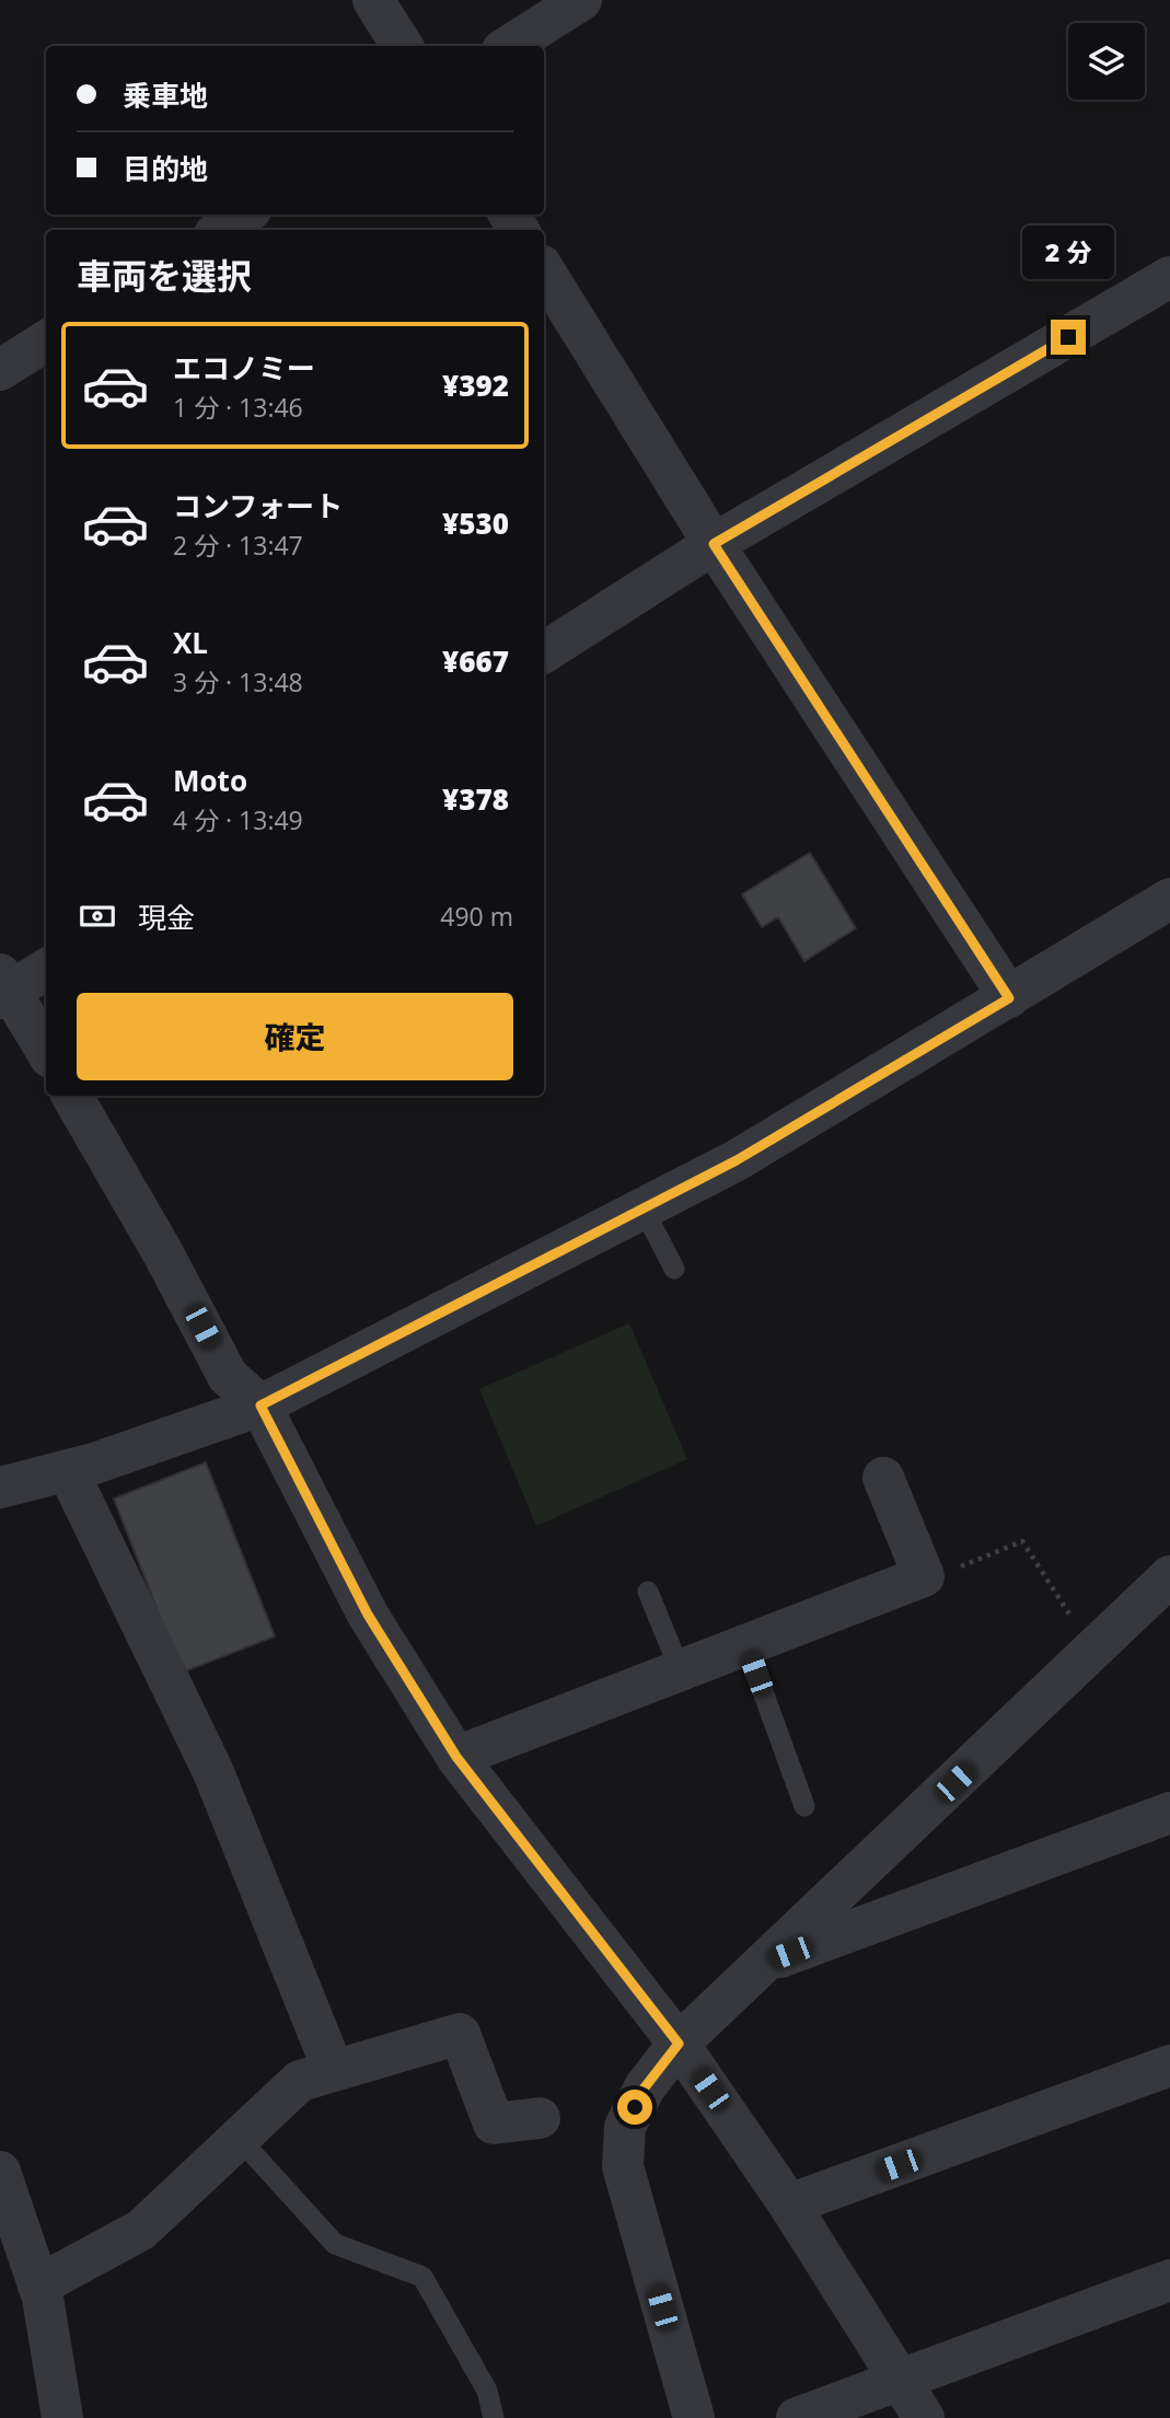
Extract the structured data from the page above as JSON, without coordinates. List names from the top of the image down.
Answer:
{
  "page": {
    "banner": ["乗車地", "目的地"],
    "bubble": "2 分",
    "heading": "車両を選択",
    "list": [
      {
        "name": "エコノミー",
        "note": "1 分 · 13:46",
        "value": "¥392"
      },
      {
        "name": "コンフォート",
        "note": "2 分 · 13:47",
        "value": "¥530"
      },
      {
        "name": "XL",
        "note": "3 分 · 13:48",
        "value": "¥667"
      },
      {
        "name": "Moto",
        "note": "4 分 · 13:49",
        "value": "¥378"
      }
    ],
    "pay": ["現金", "490 m"],
    "buttons": "確定"
  }
}
